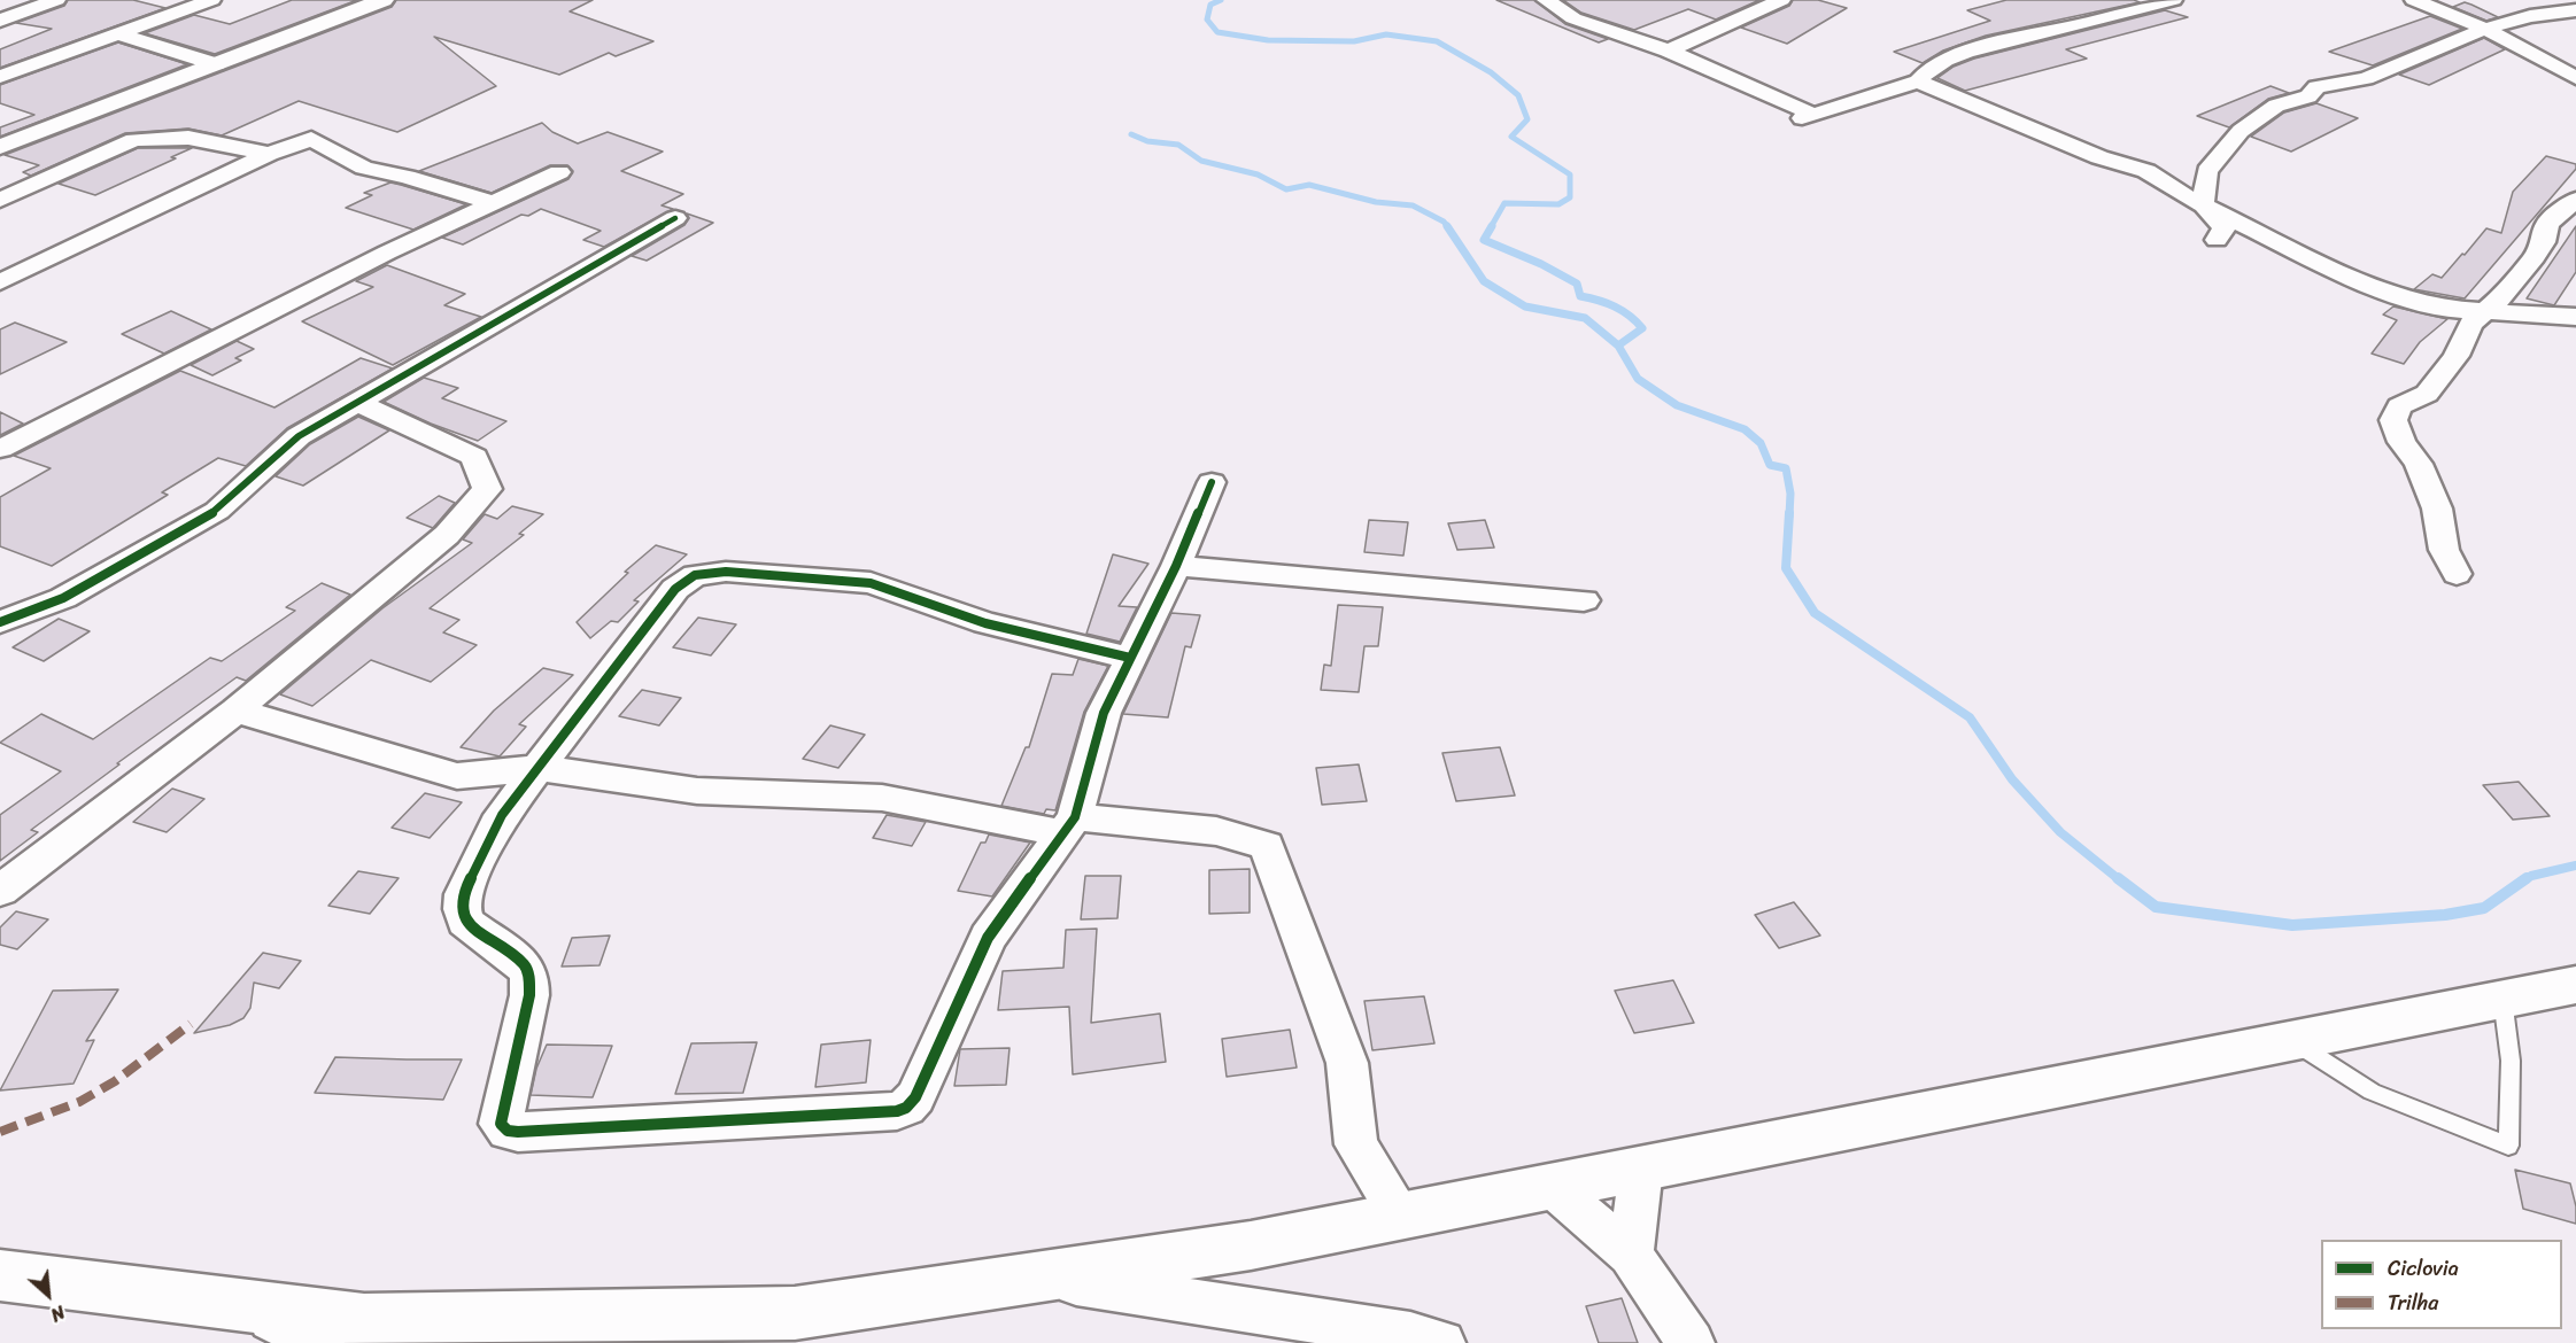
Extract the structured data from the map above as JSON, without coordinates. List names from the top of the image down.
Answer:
{
  "legend": ["Ciclovia", "Trilha"],
  "north": "bottom right"
}
